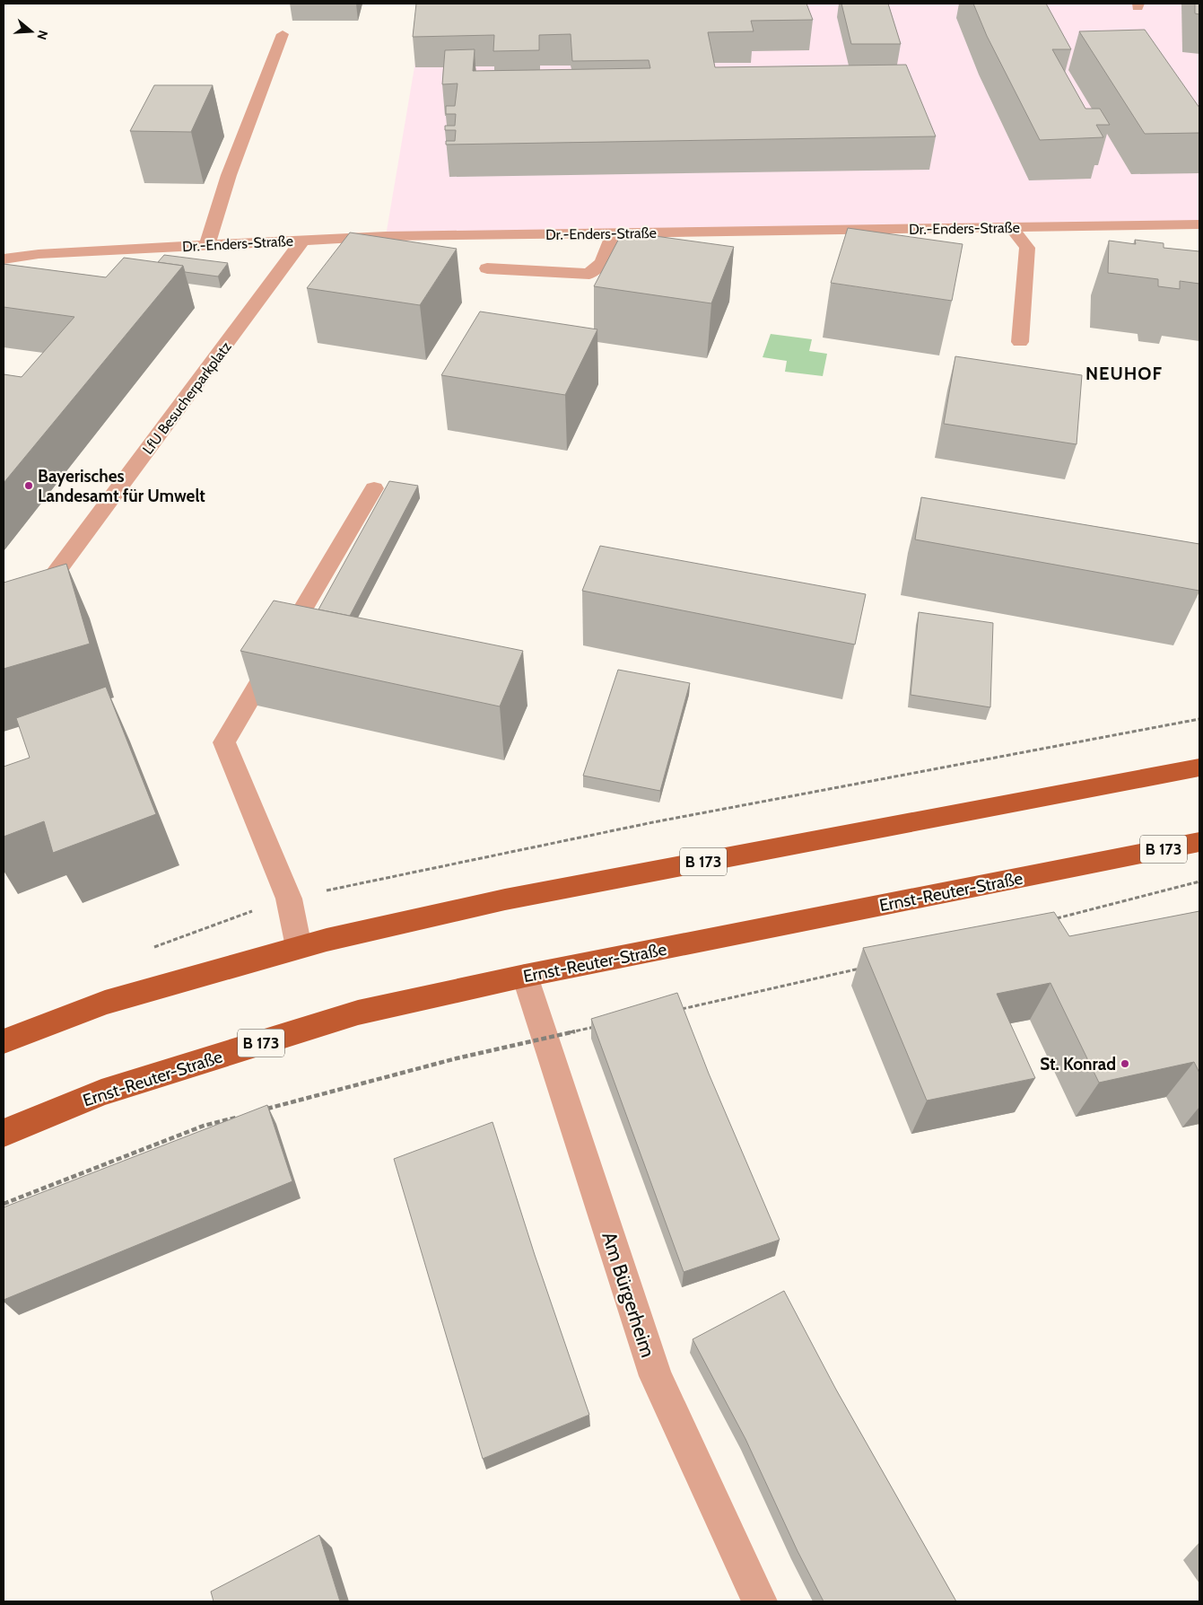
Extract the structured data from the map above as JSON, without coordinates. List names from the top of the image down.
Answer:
{
  "streets": {
    "main road": ["B 173", "Ernst-Reuter-Straße"],
    "street": ["Dr.-Enders-Straße", "LfU Besucherparkplatz", "Am Bürgerheim"]
  },
  "crossings": [
    ["Dr.-Enders-Straße", "LfU Besucherparkplatz"],
    ["Ernst-Reuter-Straße", "Am Bürgerheim"]
  ],
  "districts": ["NEUHOF"],
  "places": ["Bayerisches Landesamt für Umwelt", "St. Konrad"],
  "north": "right"
}
